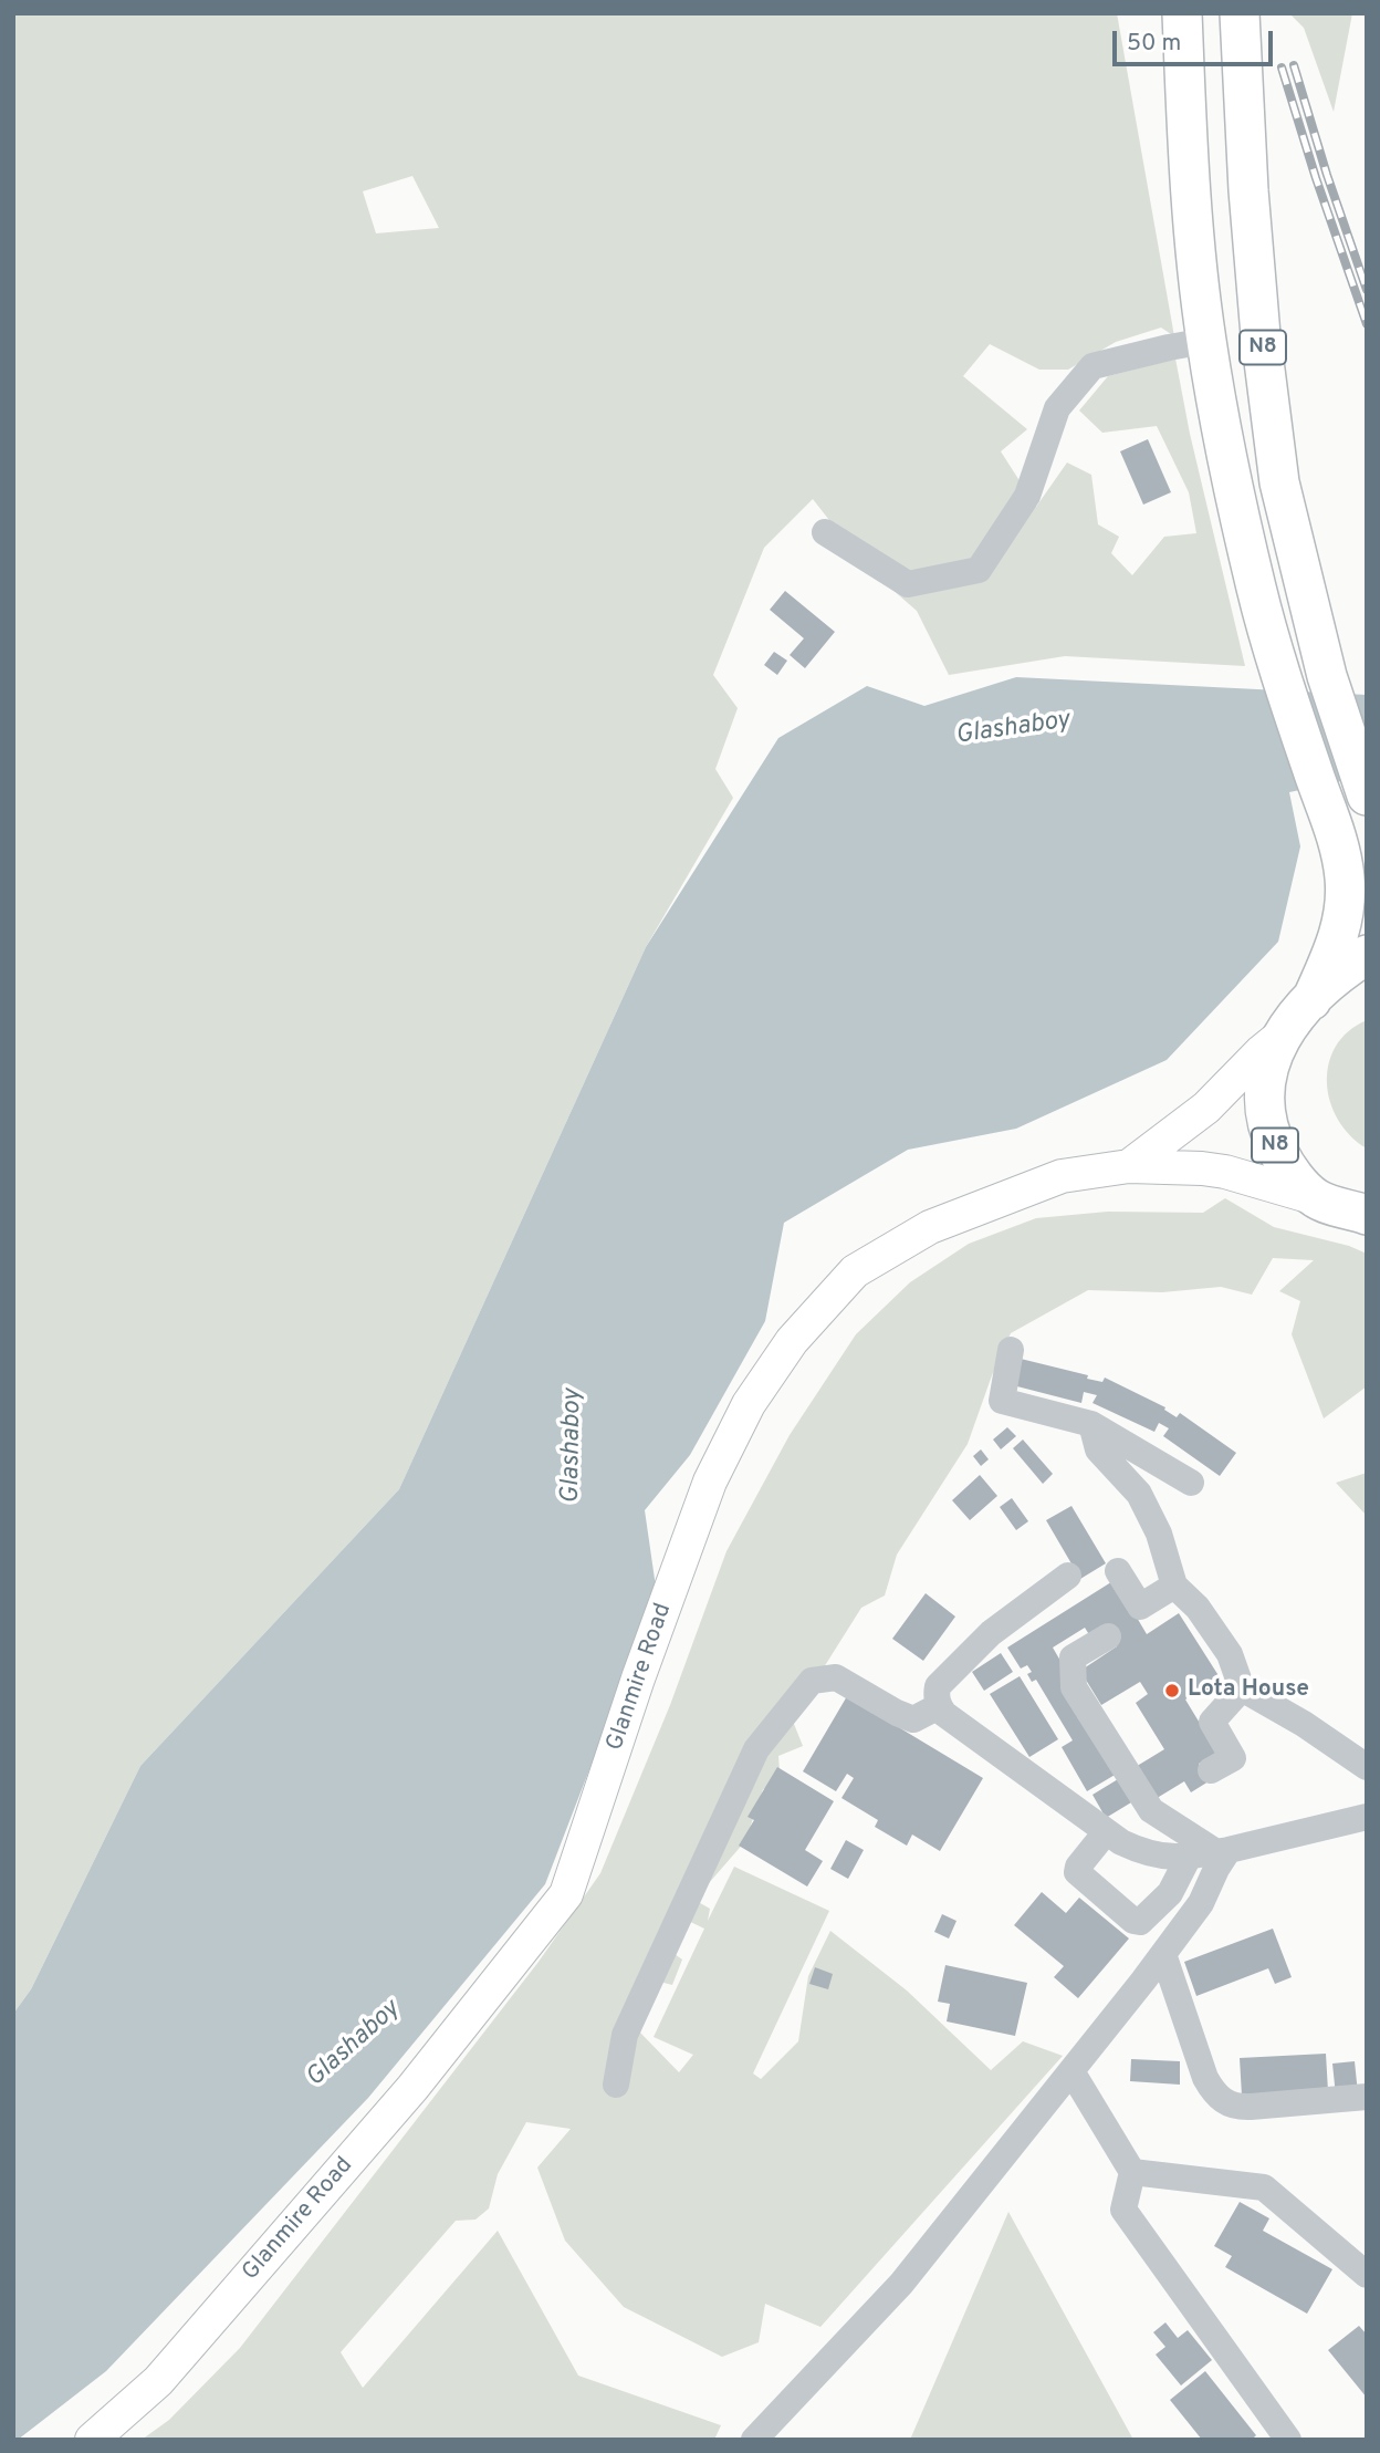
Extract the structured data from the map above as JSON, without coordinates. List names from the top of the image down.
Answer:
{
  "streets": {
    "highway": ["N8"],
    "main road": ["Glanmire Road"]
  },
  "crossings": [
    ["N8", "Glanmire Road"]
  ],
  "water": ["Glashaboy"],
  "places": ["Lota House"],
  "scale_bar": "50 m"
}
